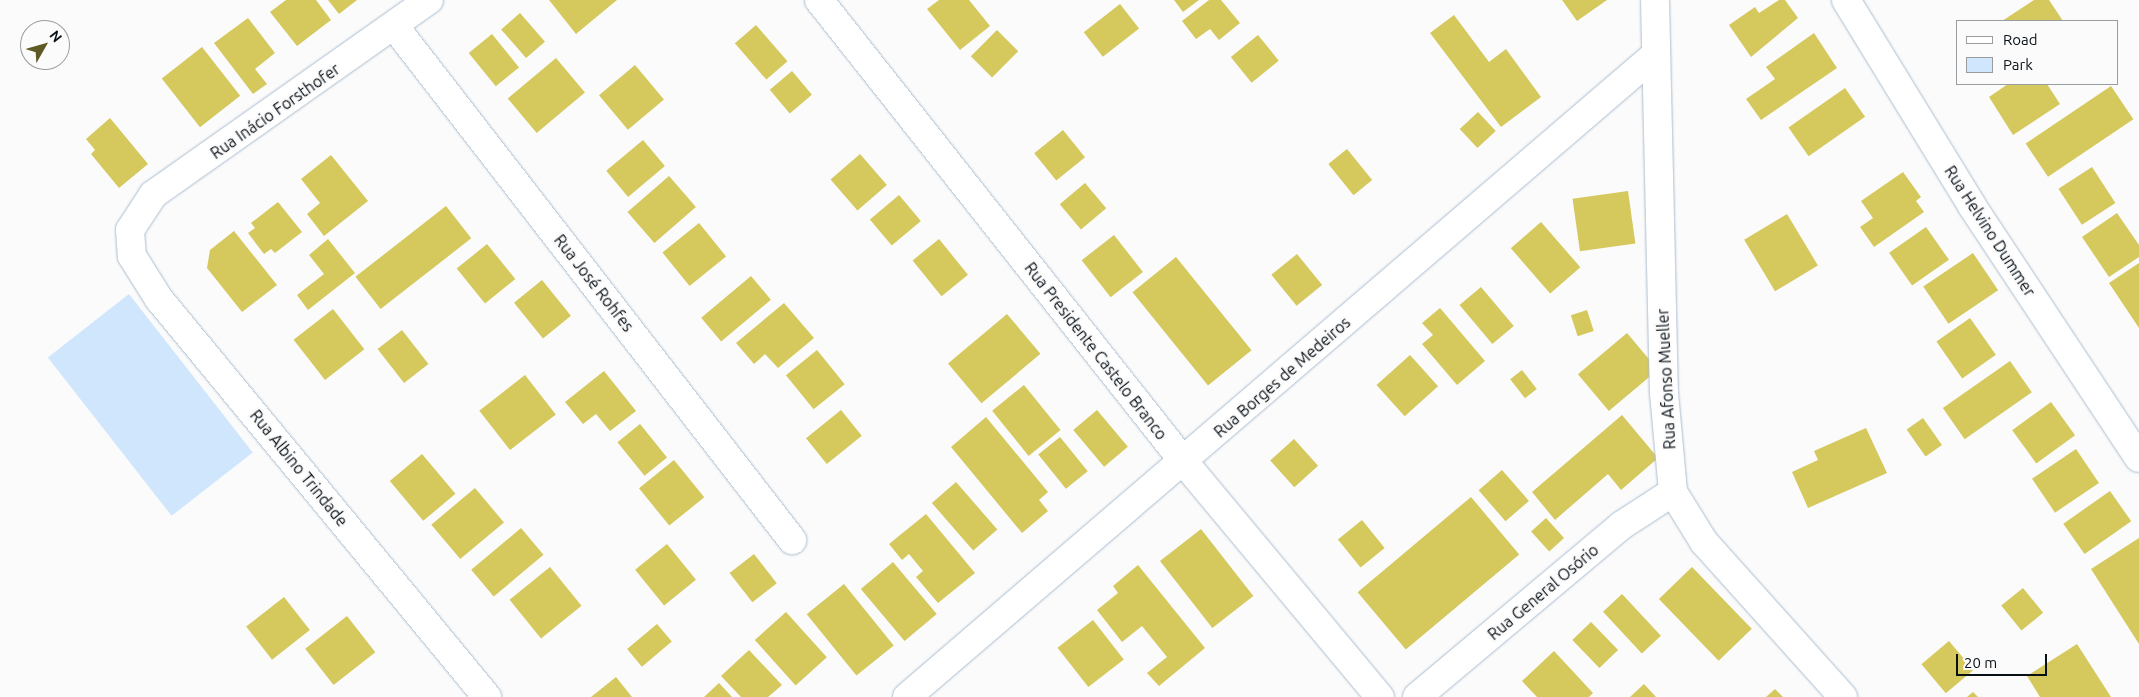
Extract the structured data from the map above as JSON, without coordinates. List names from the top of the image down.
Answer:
{
  "streets": {
    "street": [
      "Rua Inácio Forsthofer",
      "Rua Helvino Dummer",
      "Rua José Rohfes",
      "Rua Presidente Castelo Branco",
      "Rua Borges de Medeiros",
      "Rua Afonso Mueller",
      "Rua Albino Trindade",
      "Rua General Osório"
    ]
  },
  "crossings": [
    ["Rua Inácio Forsthofer", "Rua José Rohfes"],
    ["Rua Inácio Forsthofer", "Rua Albino Trindade"],
    ["Rua Presidente Castelo Branco", "Rua Borges de Medeiros"],
    ["Rua Borges de Medeiros", "Rua Afonso Mueller"],
    ["Rua Afonso Mueller", "Rua General Osório"]
  ],
  "legend": ["Road", "Park"],
  "scale_bar": "20 m",
  "north": "top right"
}
